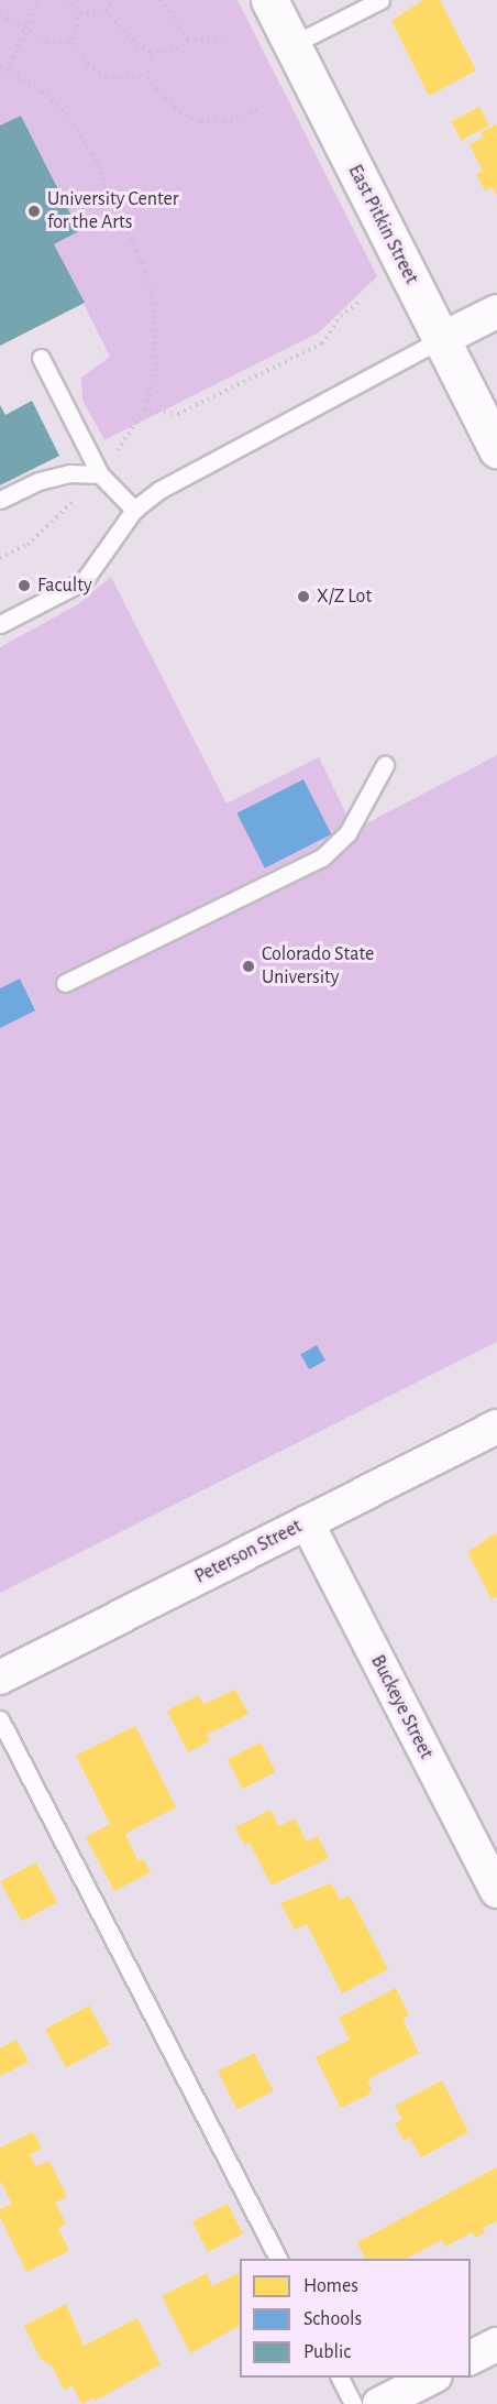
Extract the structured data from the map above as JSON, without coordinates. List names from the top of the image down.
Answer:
{
  "streets": {
    "street": ["East Pitkin Street", "Peterson Street", "Buckeye Street"]
  },
  "crossings": [
    ["Peterson Street", "Buckeye Street"]
  ],
  "places": [
    "University Center for the Arts",
    "Faculty",
    "X/Z Lot",
    "Colorado State University"
  ],
  "legend": ["Homes", "Schools", "Public"]
}
